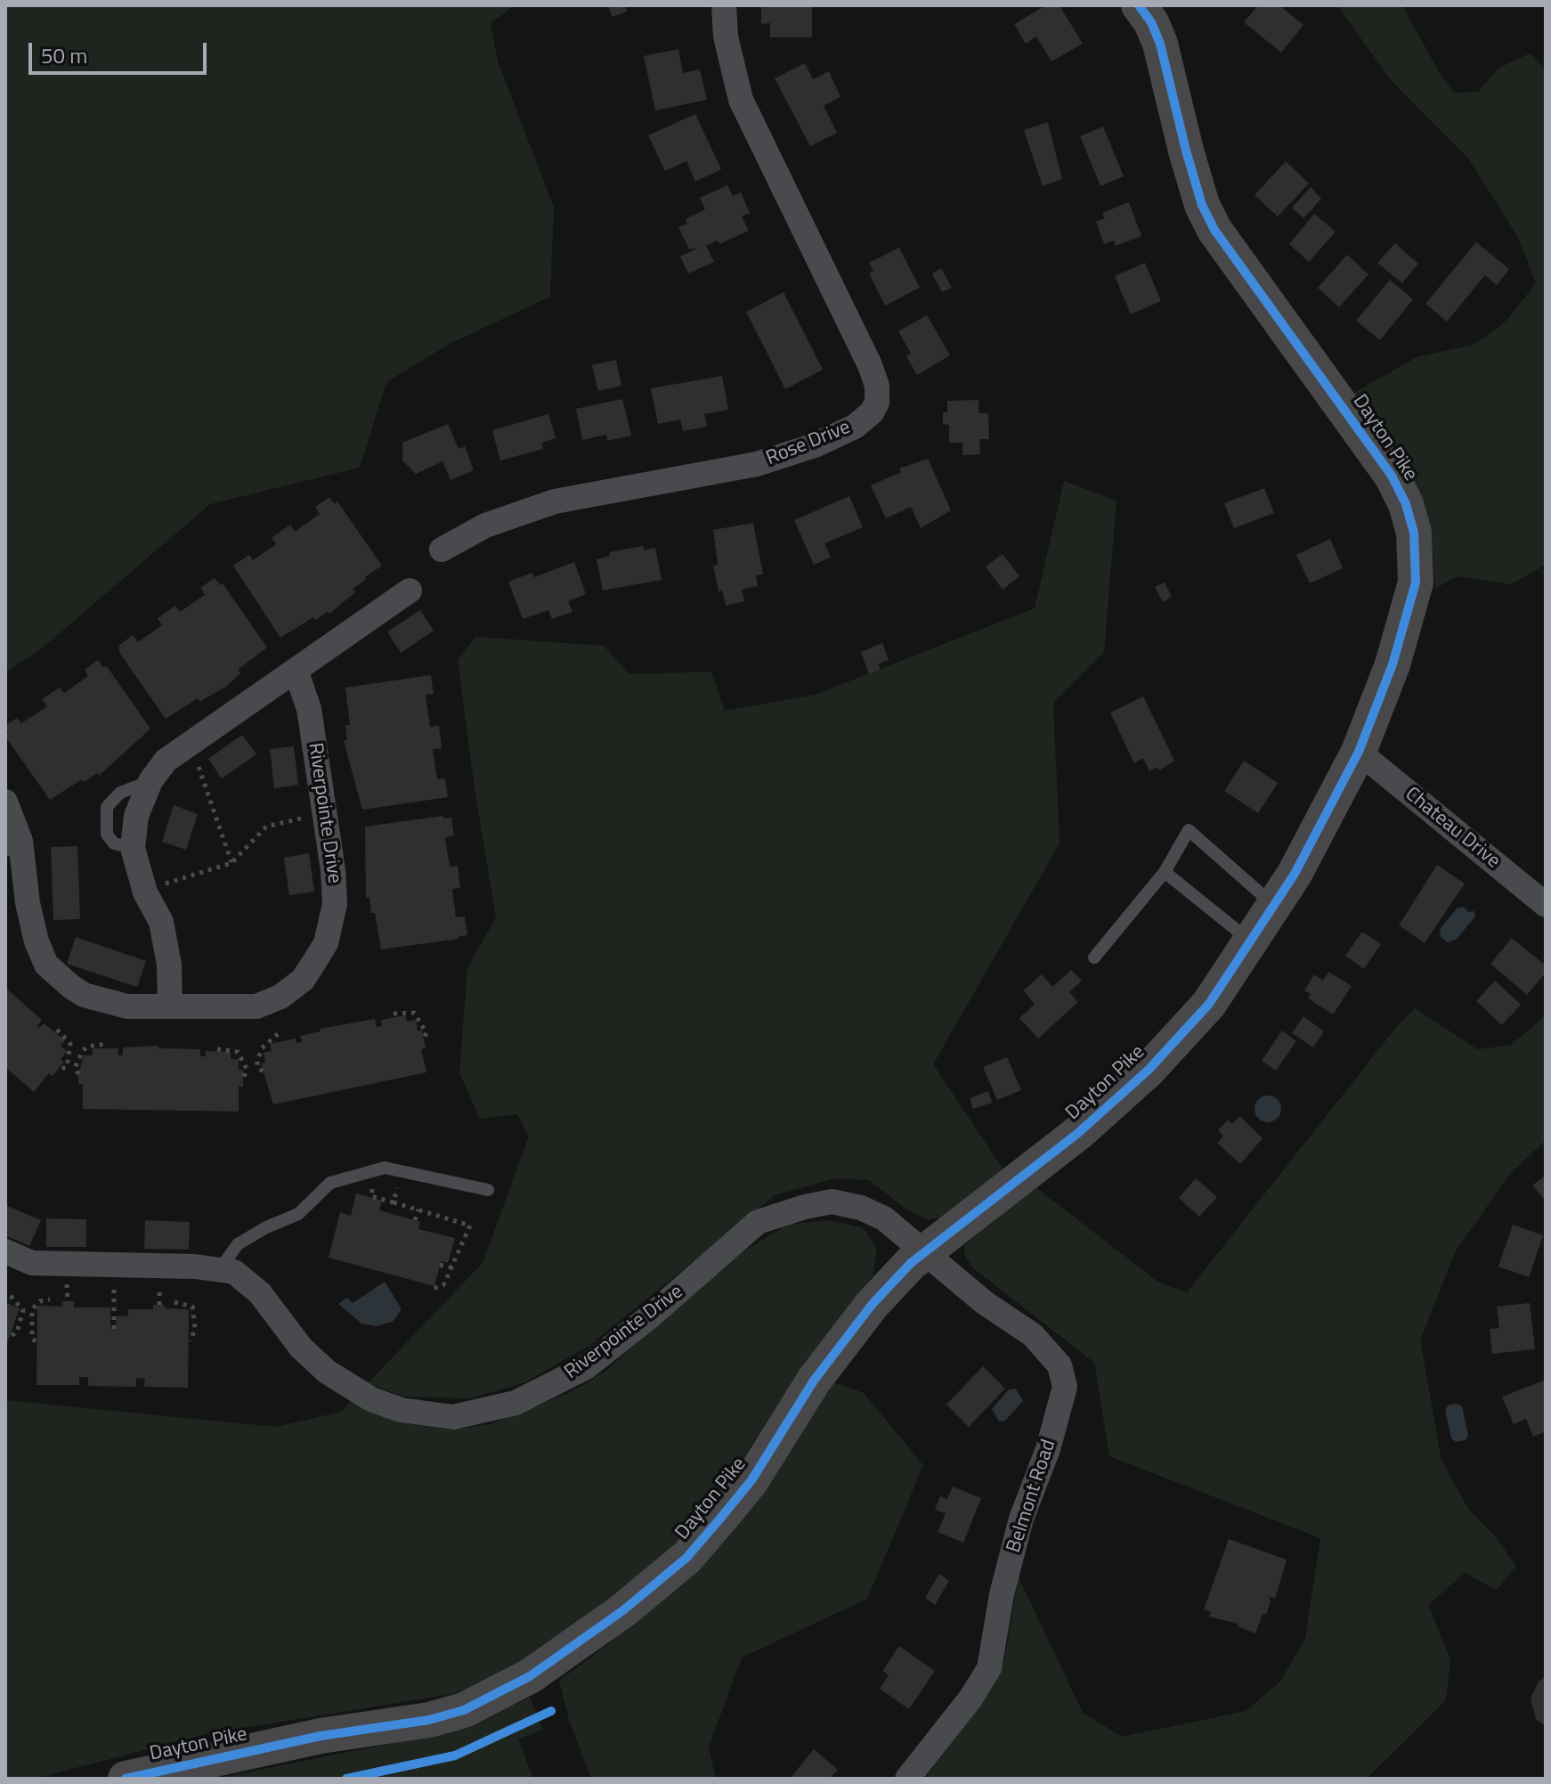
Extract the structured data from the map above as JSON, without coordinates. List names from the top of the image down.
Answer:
{
  "streets": {
    "street": [
      "Dayton Pike",
      "Rose Drive",
      "Riverpointe Drive",
      "Chateau Drive",
      "Belmont Road"
    ]
  },
  "crossings": [
    ["Dayton Pike", "Riverpointe Drive"],
    ["Dayton Pike", "Chateau Drive"],
    ["Dayton Pike", "Belmont Road"],
    ["Riverpointe Drive", "Belmont Road"]
  ],
  "scale_bar": "50 m"
}
